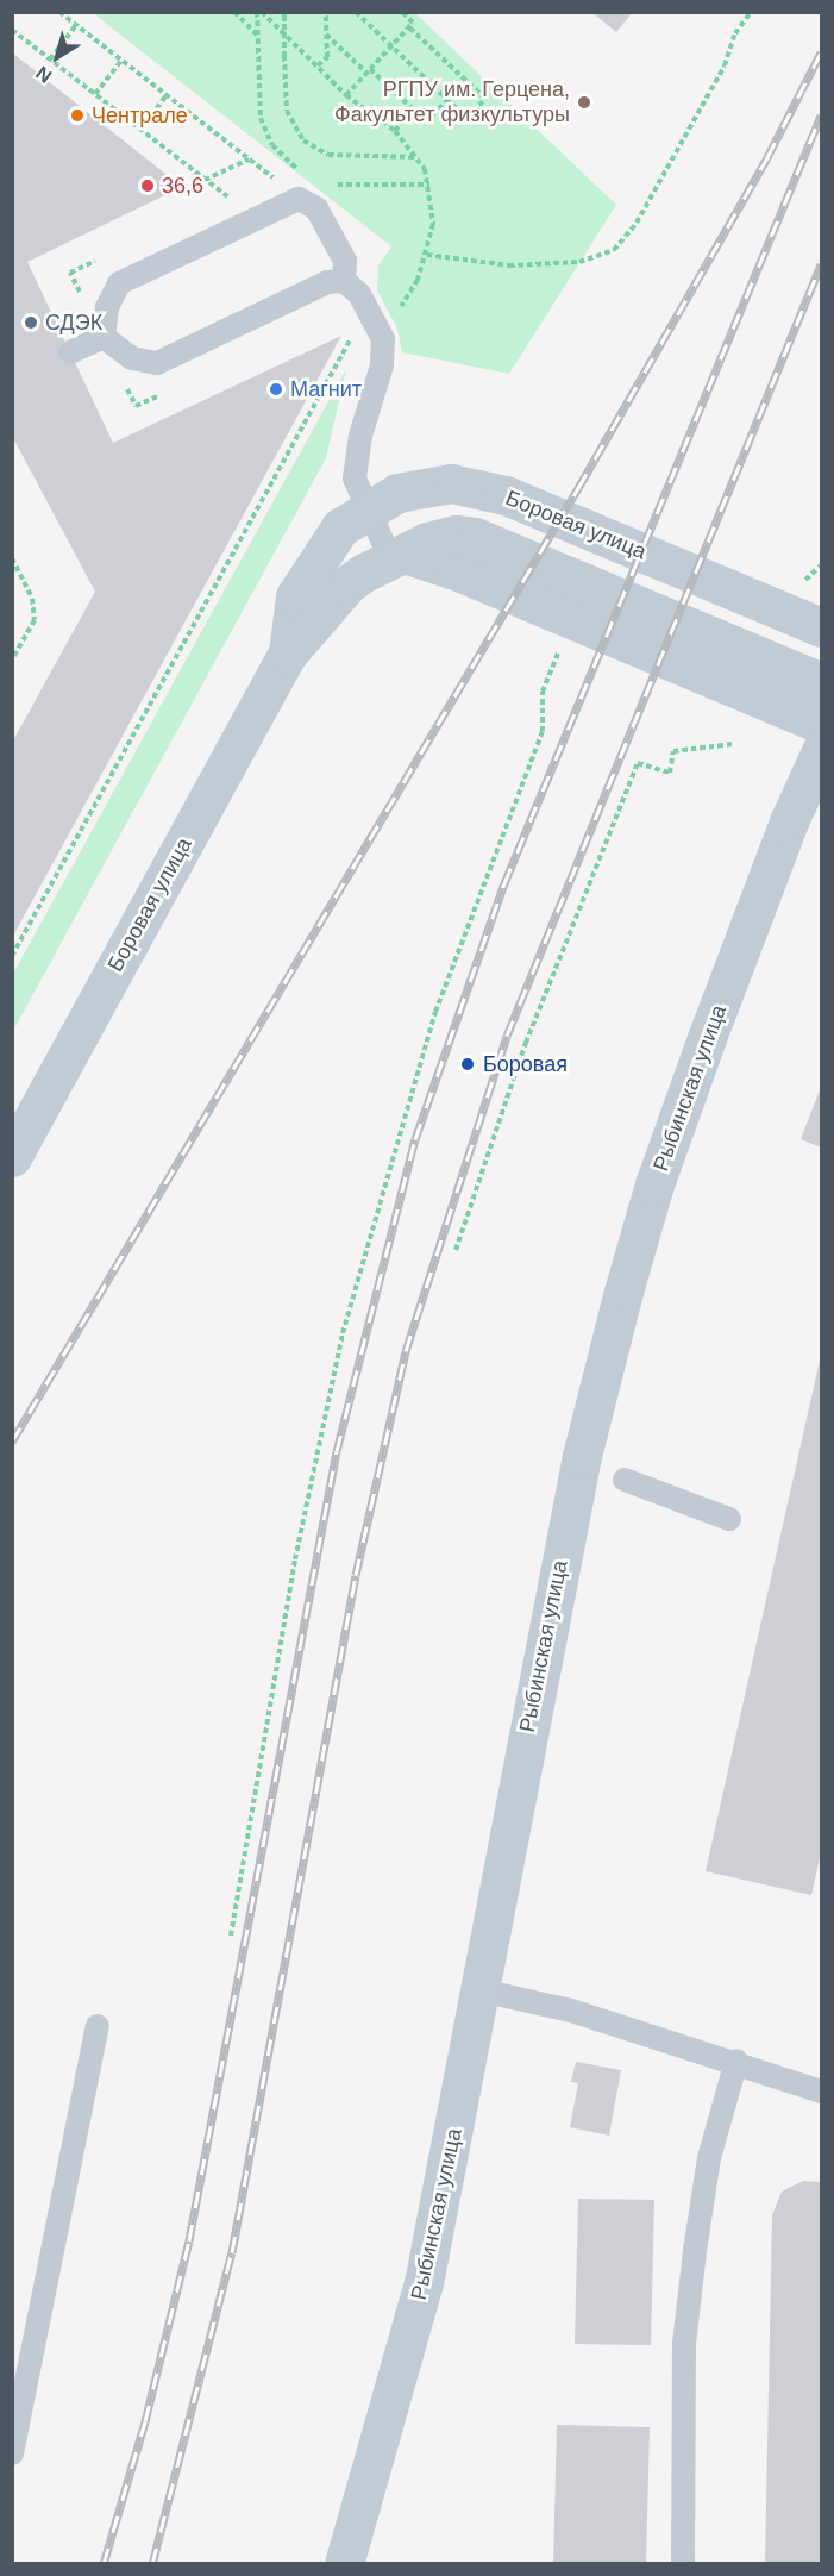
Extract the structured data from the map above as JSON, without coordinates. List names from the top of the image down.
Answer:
{
  "streets": {
    "street": ["Боровая улица", "Рыбинская улица"]
  },
  "places": [
    "РГПУ им. Герцена, Факультет физкультуры",
    "Чентрале",
    "36,6",
    "СДЭК",
    "Магнит",
    "Боровая"
  ],
  "north": "bottom left"
}
